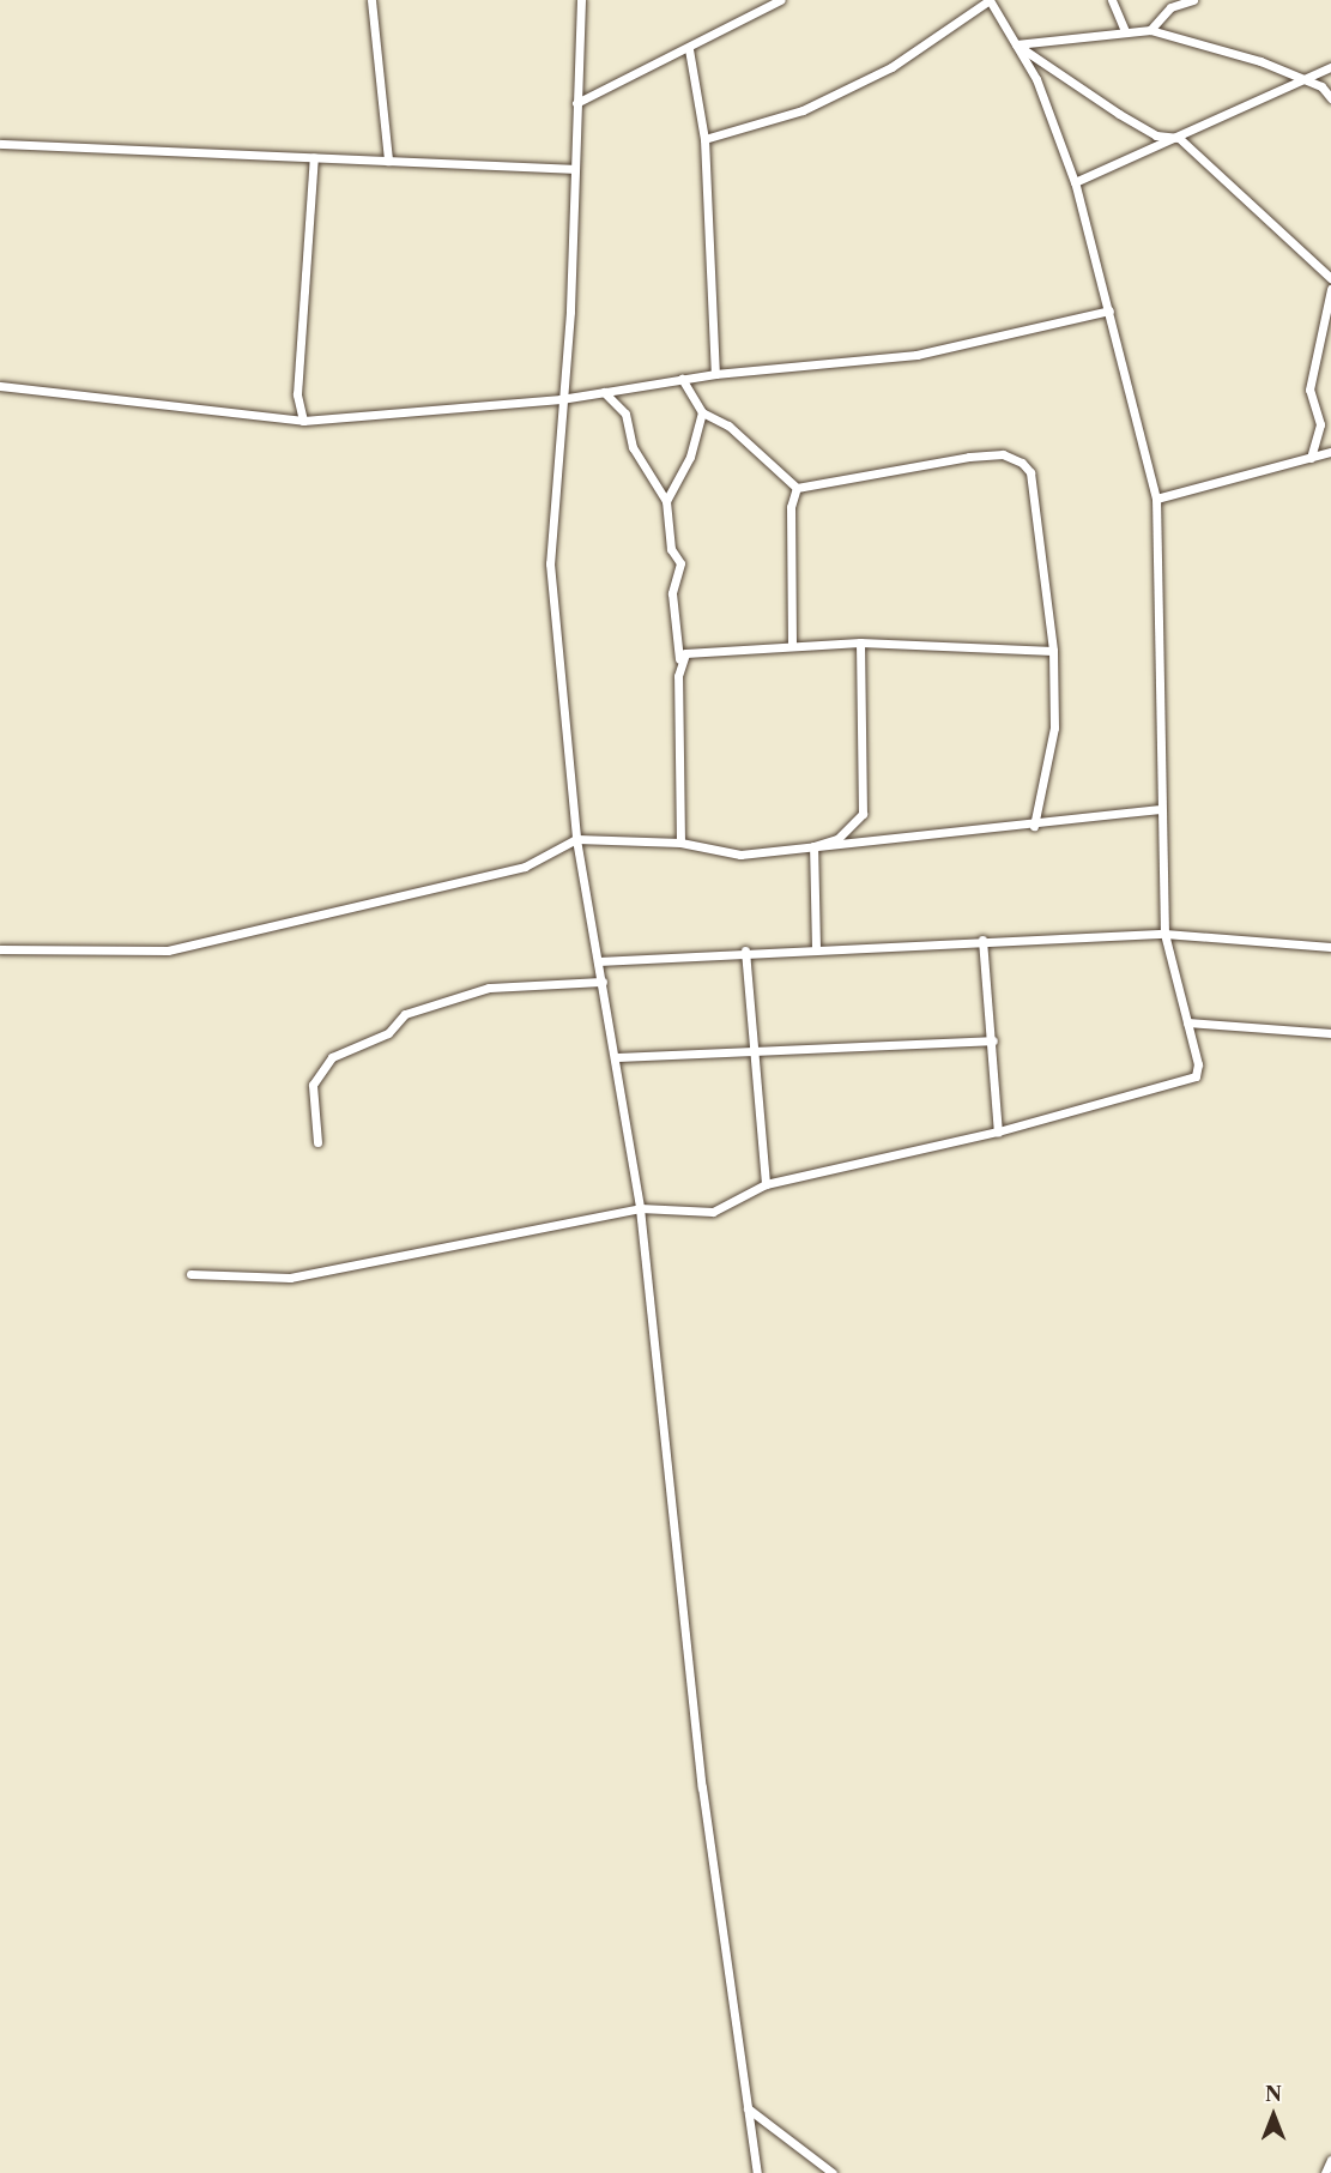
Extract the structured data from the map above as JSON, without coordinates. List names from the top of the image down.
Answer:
{
  "north": "top"
}
